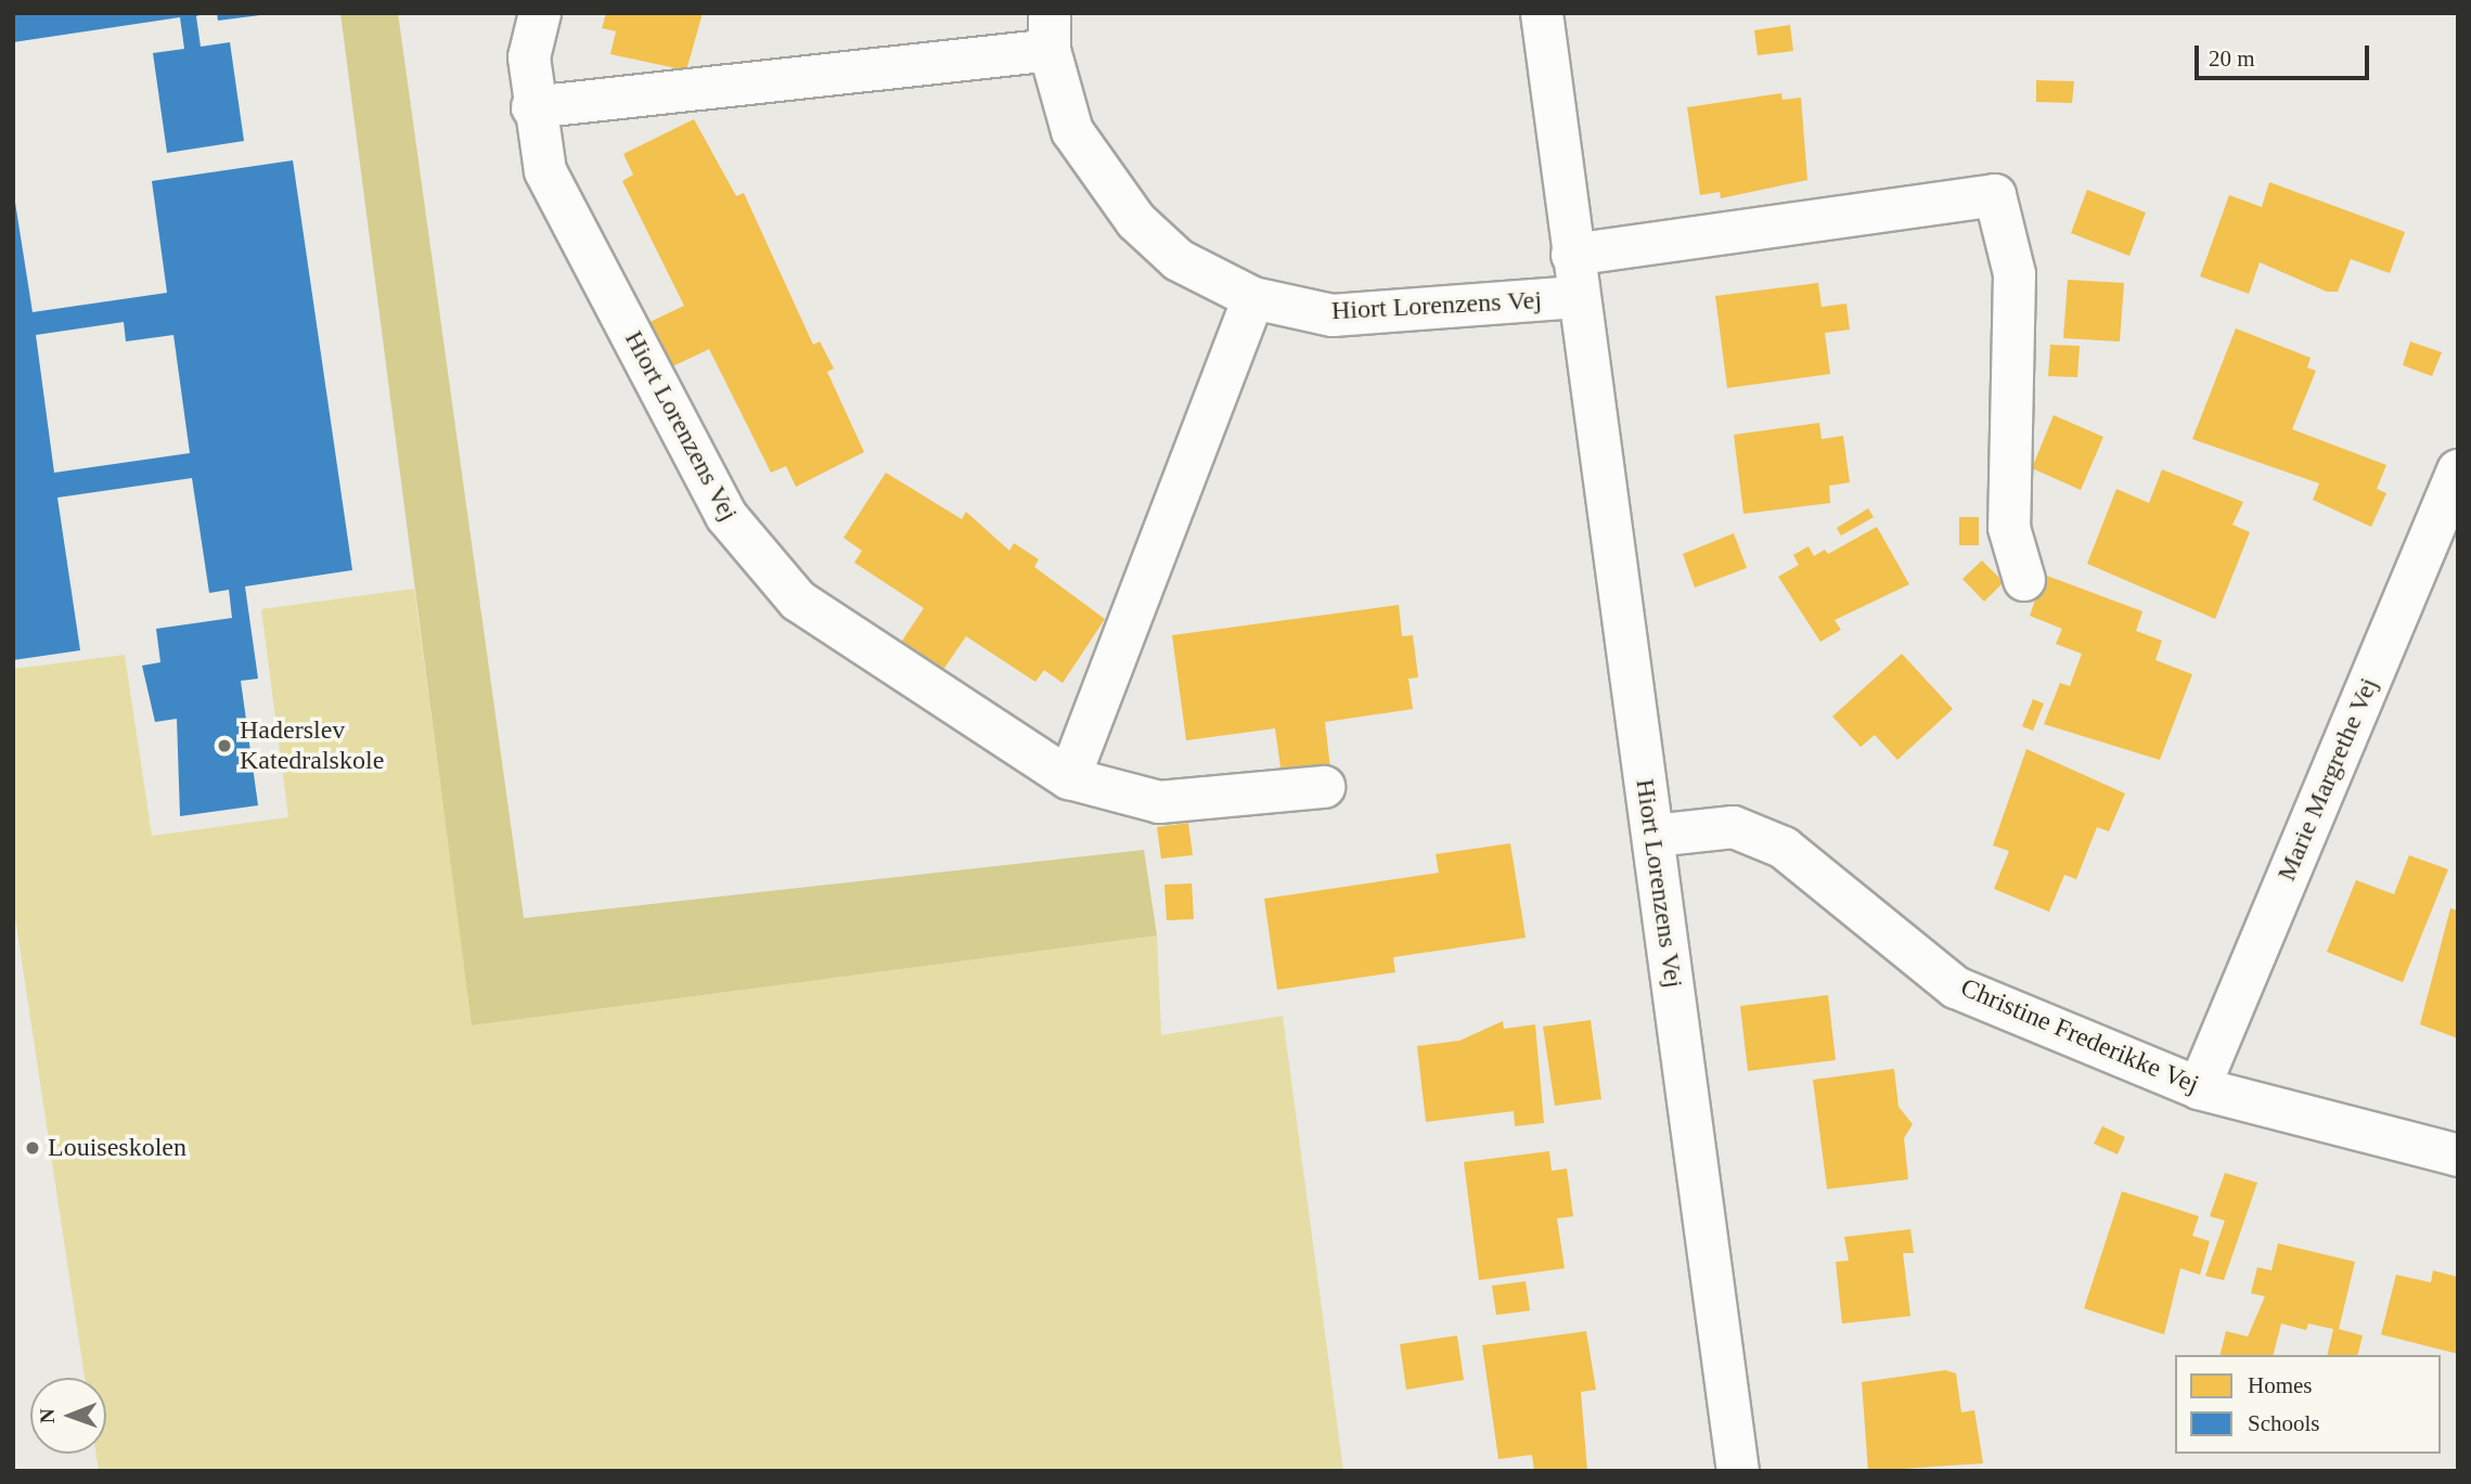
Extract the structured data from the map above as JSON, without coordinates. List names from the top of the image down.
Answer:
{
  "streets": {
    "street": ["Hiort Lorenzens Vej", "Marie Margrethe Vej", "Christine Frederikke Vej"]
  },
  "crossings": [
    ["Hiort Lorenzens Vej", "Christine Frederikke Vej"],
    ["Marie Margrethe Vej", "Christine Frederikke Vej"]
  ],
  "places": ["Haderslev Katedralskole", "Louiseskolen"],
  "legend": ["Homes", "Schools"],
  "scale_bar": "20 m",
  "north": "left"
}
